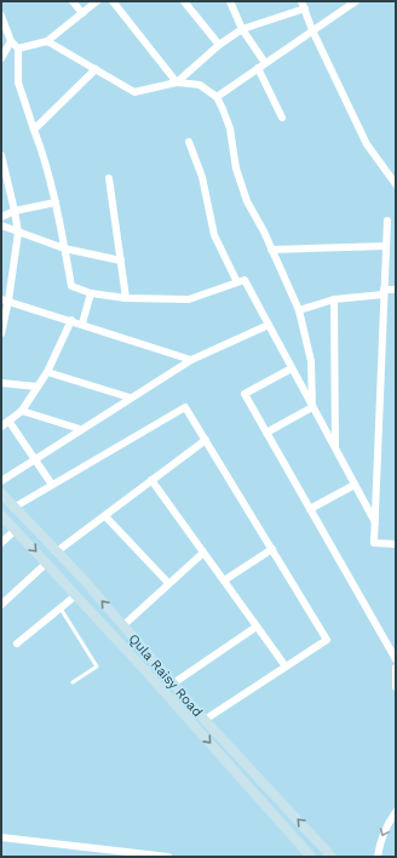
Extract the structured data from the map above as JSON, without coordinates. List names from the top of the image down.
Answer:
{
  "streets": {
    "main road": ["Qula Raisy Road"]
  }
}
